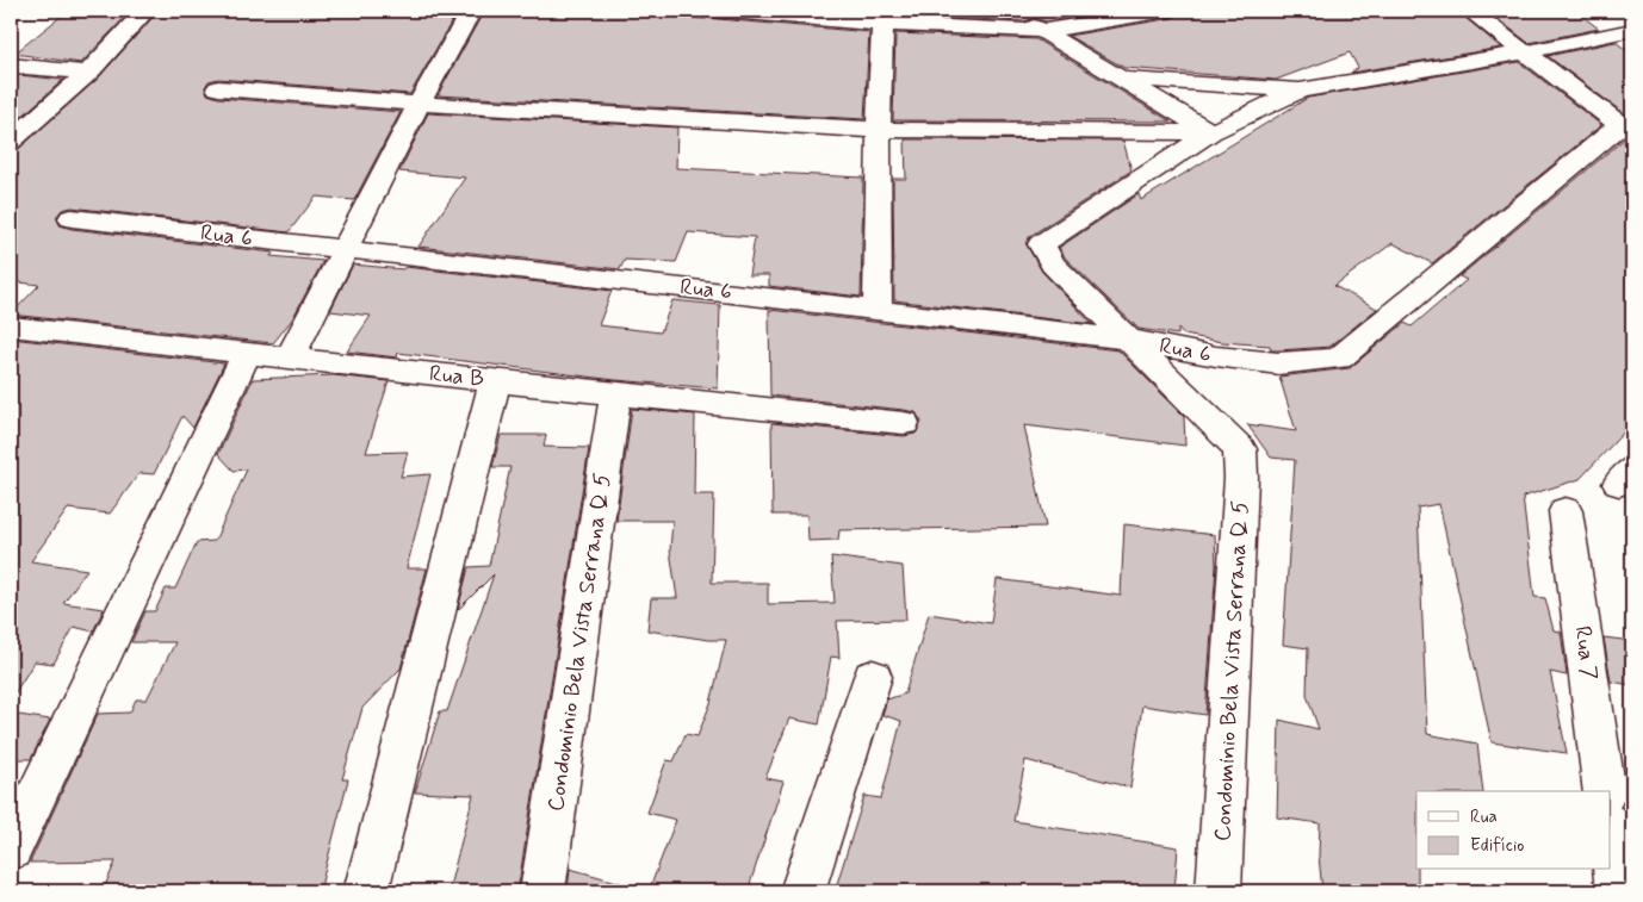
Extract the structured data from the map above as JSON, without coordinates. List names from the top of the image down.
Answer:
{
  "streets": {
    "street": [
      "Rua 6",
      "Rua B",
      "Condominio Bela Vista Serrana Q 5",
      "Rua 7"
    ]
  },
  "crossings": [
    ["Rua 6", "Condominio Bela Vista Serrana Q 5"],
    ["Rua B", "Condominio Bela Vista Serrana Q 5"]
  ],
  "legend": ["Rua", "Edifício"]
}
